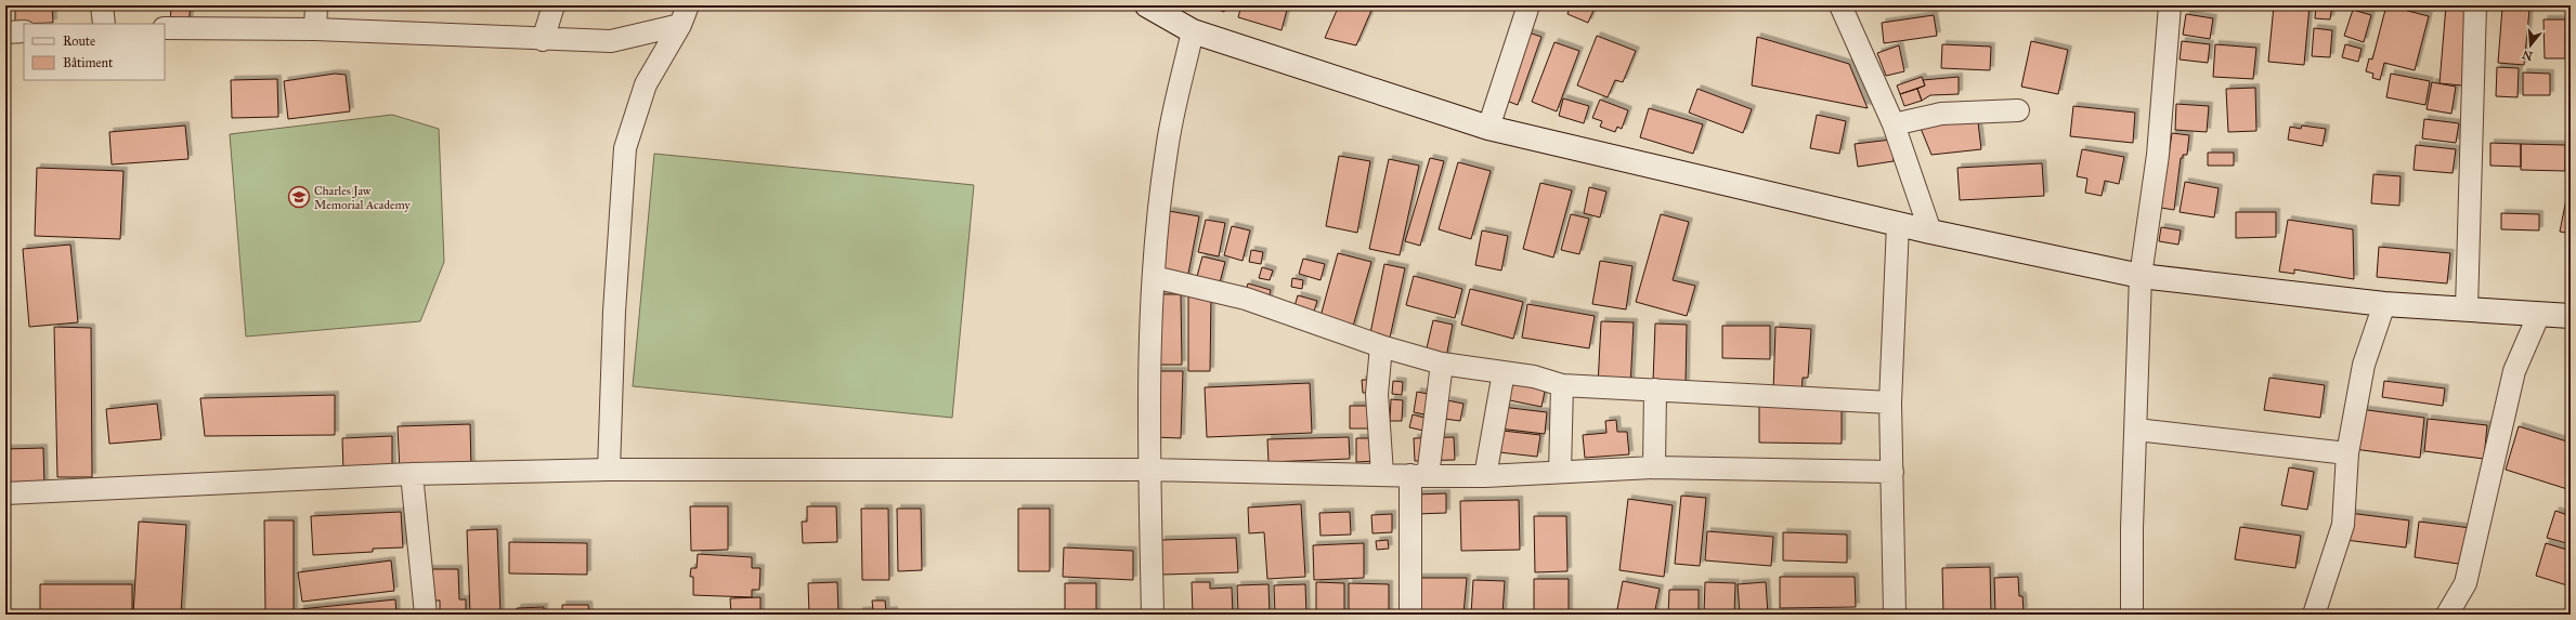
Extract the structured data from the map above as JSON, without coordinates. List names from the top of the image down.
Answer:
{
  "places": {
    "school or university": ["Charles Jaw Memorial Academy"]
  },
  "legend": ["Route", "Bâtiment"],
  "north": "bottom"
}
